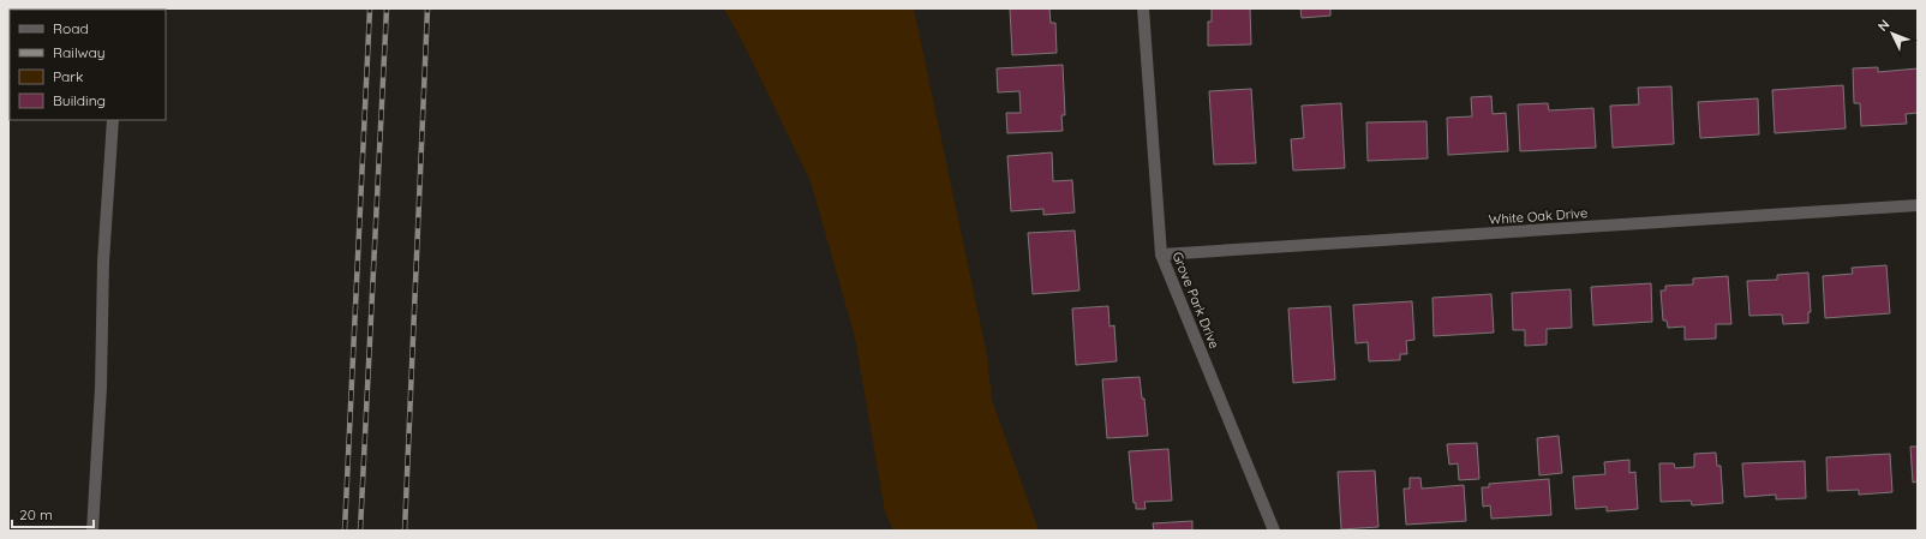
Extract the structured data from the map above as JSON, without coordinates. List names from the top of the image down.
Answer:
{
  "streets": {
    "street": ["White Oak Drive", "Grove Park Drive"]
  },
  "crossings": [
    ["White Oak Drive", "Grove Park Drive"]
  ],
  "legend": [
    "Road",
    "Railway",
    "Park",
    "Building"
  ],
  "scale_bar": "20 m",
  "north": "top left"
}
